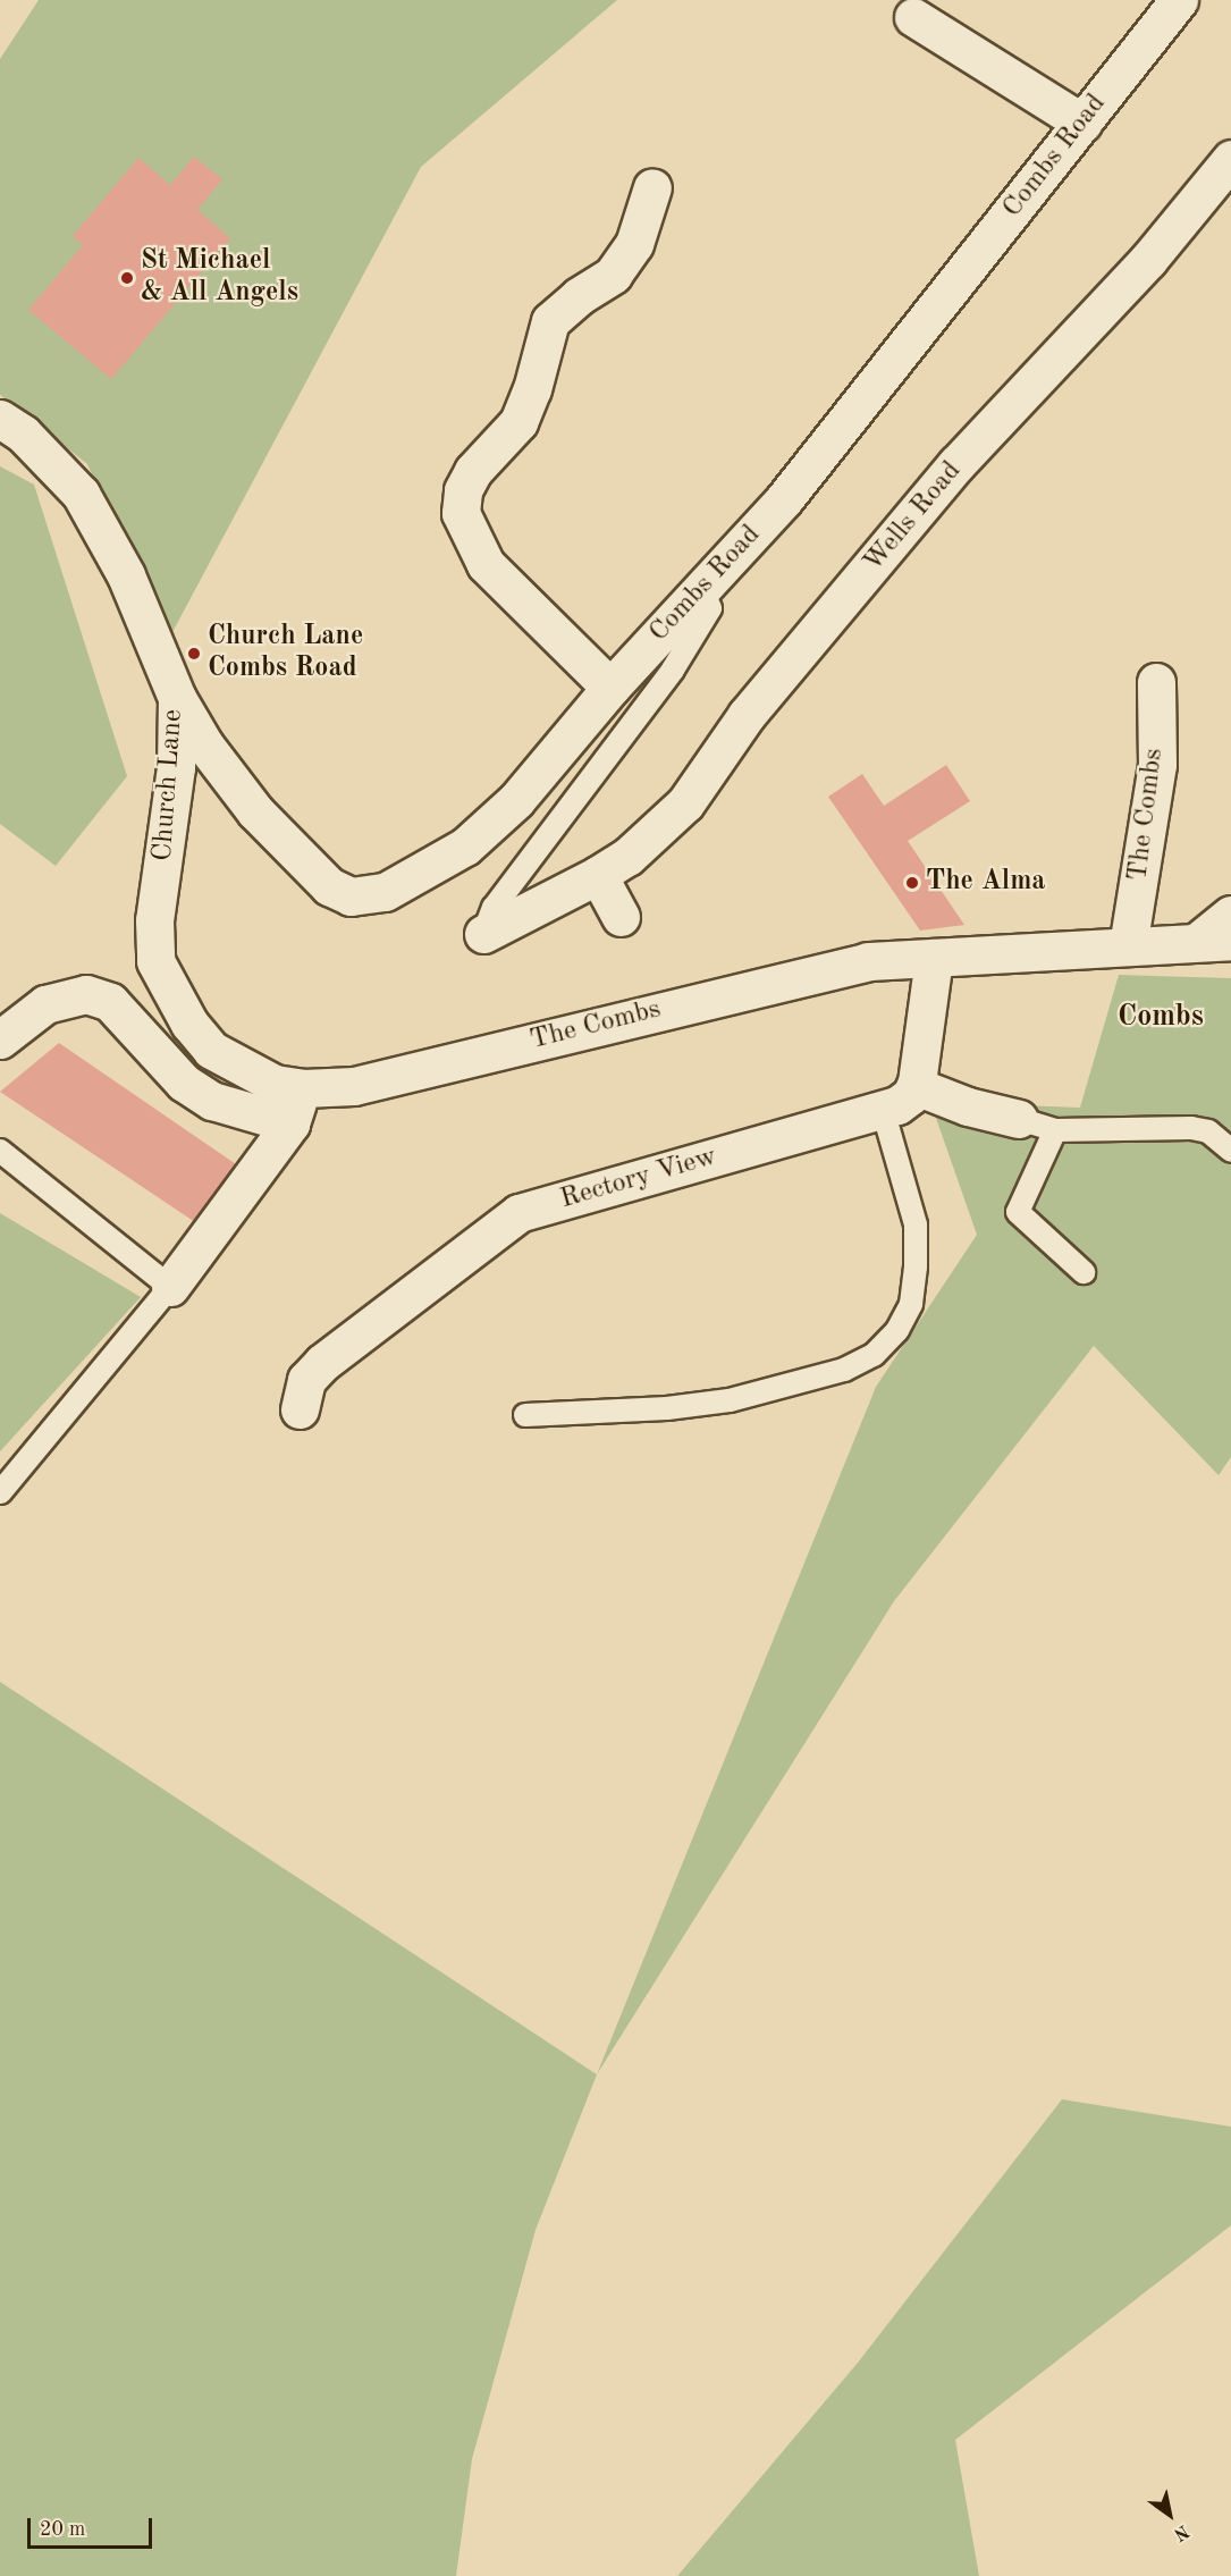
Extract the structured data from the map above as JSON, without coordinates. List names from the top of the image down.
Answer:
{
  "streets": {
    "street": [
      "Combs Road",
      "Wells Road",
      "Church Lane",
      "The Combs",
      "Rectory View"
    ]
  },
  "crossings": [
    ["Combs Road", "Church Lane"],
    ["Church Lane", "The Combs"]
  ],
  "districts": ["Combs"],
  "places": ["St Michael & All Angels", "Church Lane Combs Road", "The Alma"],
  "scale_bar": "20 m",
  "north": "bottom right"
}
